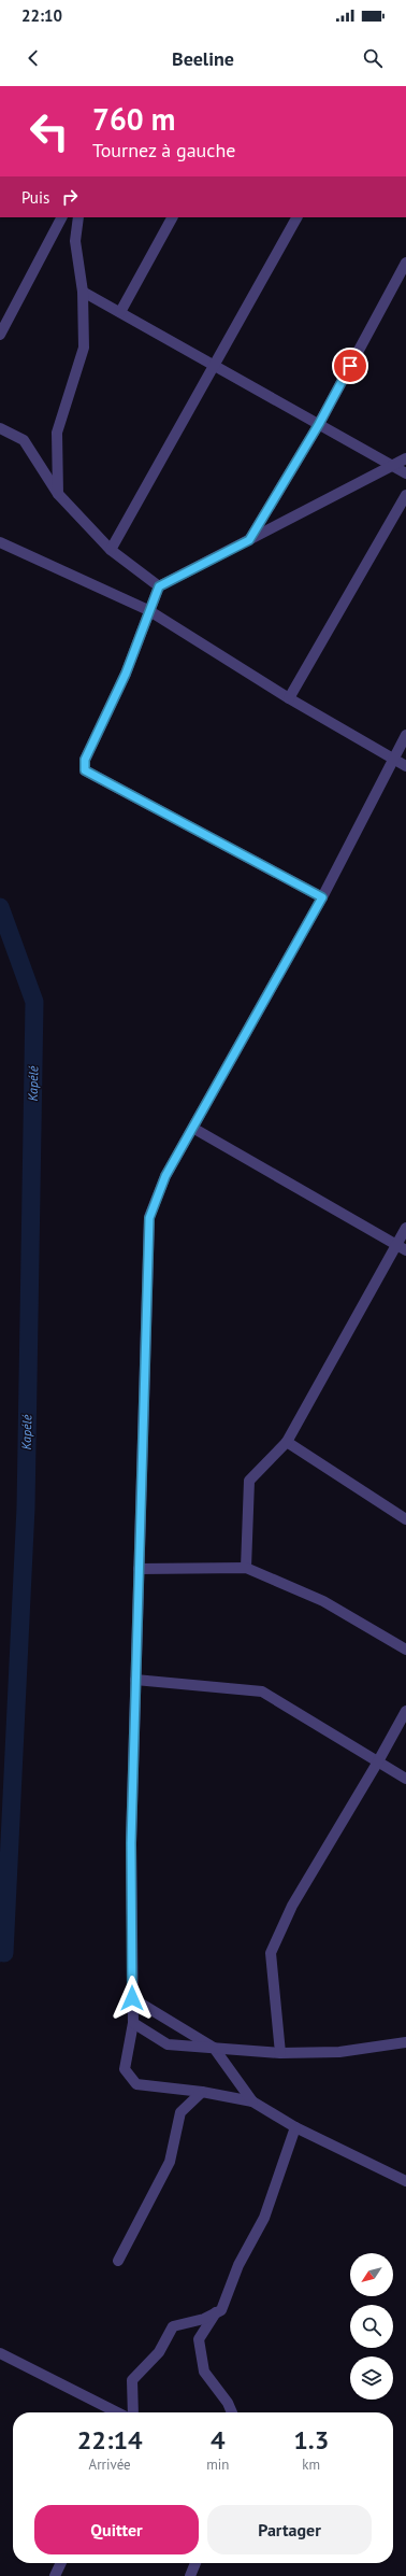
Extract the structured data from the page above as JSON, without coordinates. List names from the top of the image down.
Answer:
{
  "water": ["Kapélé"],
  "north": "bottom left",
  "page": {
    "status": "22:10",
    "header": "Beeline",
    "turn": ["760 m", "Tournez à gauche"],
    "then": "Puis",
    "eta": [
      "22:14",
      "Arrivée",
      "4",
      "min",
      "1.3",
      "km"
    ],
    "buttons": ["Quitter", "Partager"]
  }
}
